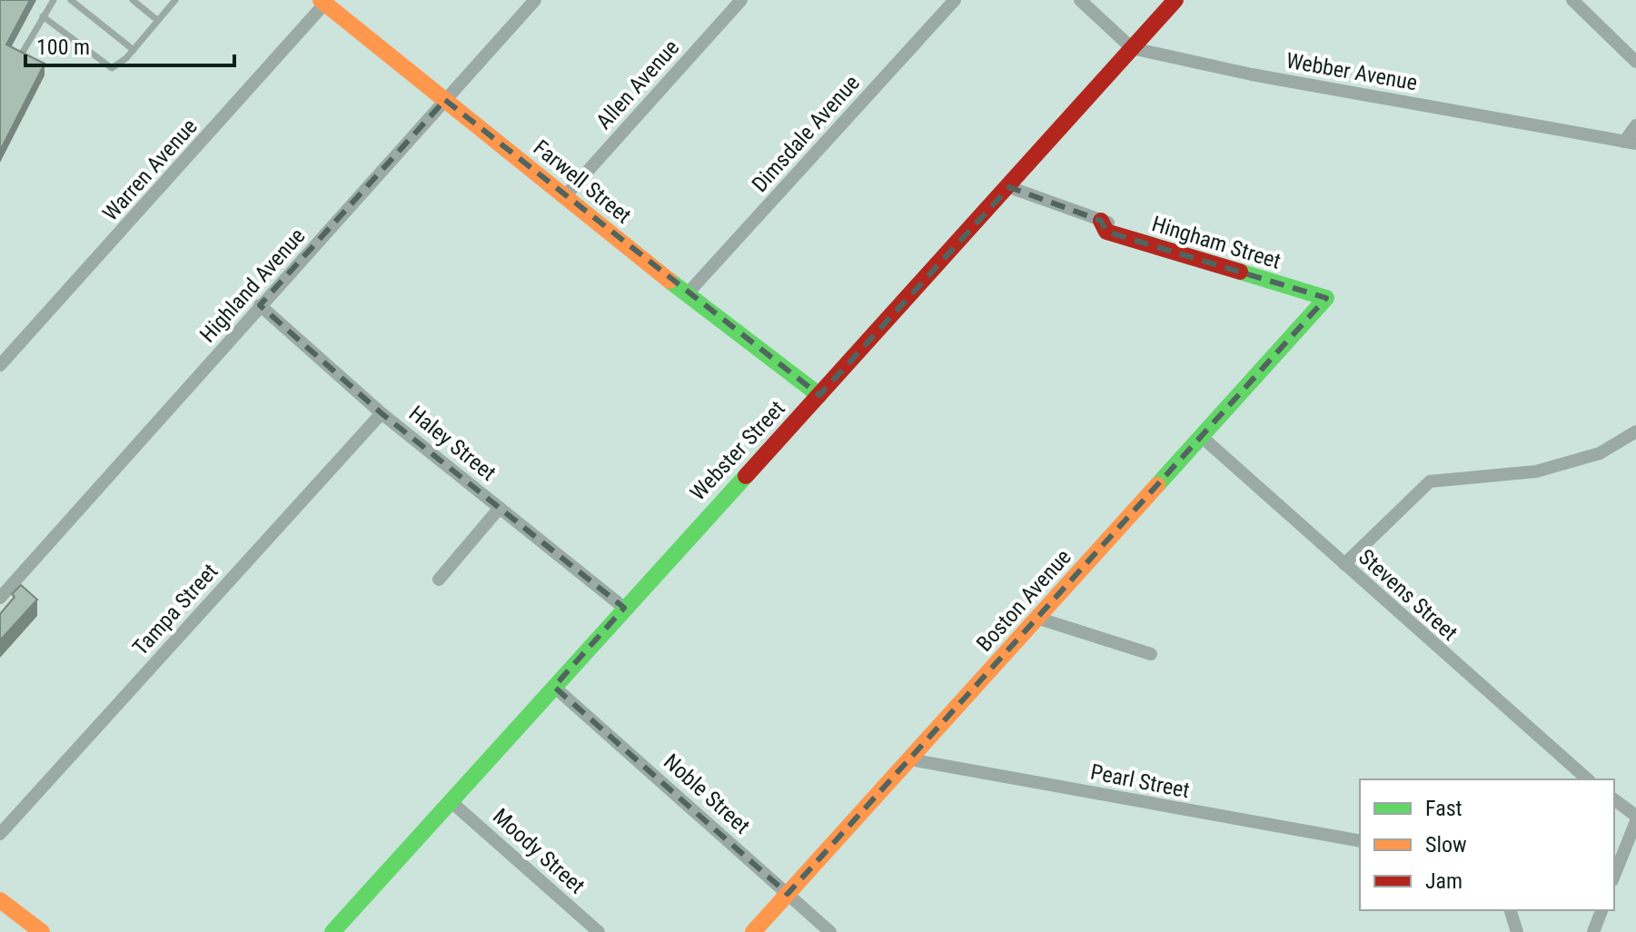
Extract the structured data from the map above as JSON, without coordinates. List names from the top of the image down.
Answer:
{
  "streets": {
    "street": [
      "Webber Avenue",
      "Allen Avenue",
      "Dimsdale Avenue",
      "Warren Avenue",
      "Farwell Street",
      "Hingham Street",
      "Highland Avenue",
      "Haley Street",
      "Webster Street",
      "Stevens Street",
      "Boston Avenue",
      "Tampa Street",
      "Pearl Street",
      "Noble Street",
      "Moody Street"
    ]
  },
  "crossings": [
    ["Webber Avenue", "Webster Street"],
    ["Allen Avenue", "Farwell Street"],
    ["Dimsdale Avenue", "Farwell Street"],
    ["Warren Avenue", "Farwell Street"],
    ["Farwell Street", "Highland Avenue"],
    ["Farwell Street", "Webster Street"],
    ["Hingham Street", "Boston Avenue"],
    ["Highland Avenue", "Haley Street"],
    ["Haley Street", "Webster Street"],
    ["Haley Street", "Tampa Street"],
    ["Webster Street", "Noble Street"],
    ["Webster Street", "Moody Street"],
    ["Stevens Street", "Boston Avenue"],
    ["Boston Avenue", "Pearl Street"],
    ["Boston Avenue", "Noble Street"]
  ],
  "legend": ["Fast", "Slow", "Jam"],
  "scale_bar": "100 m"
}
